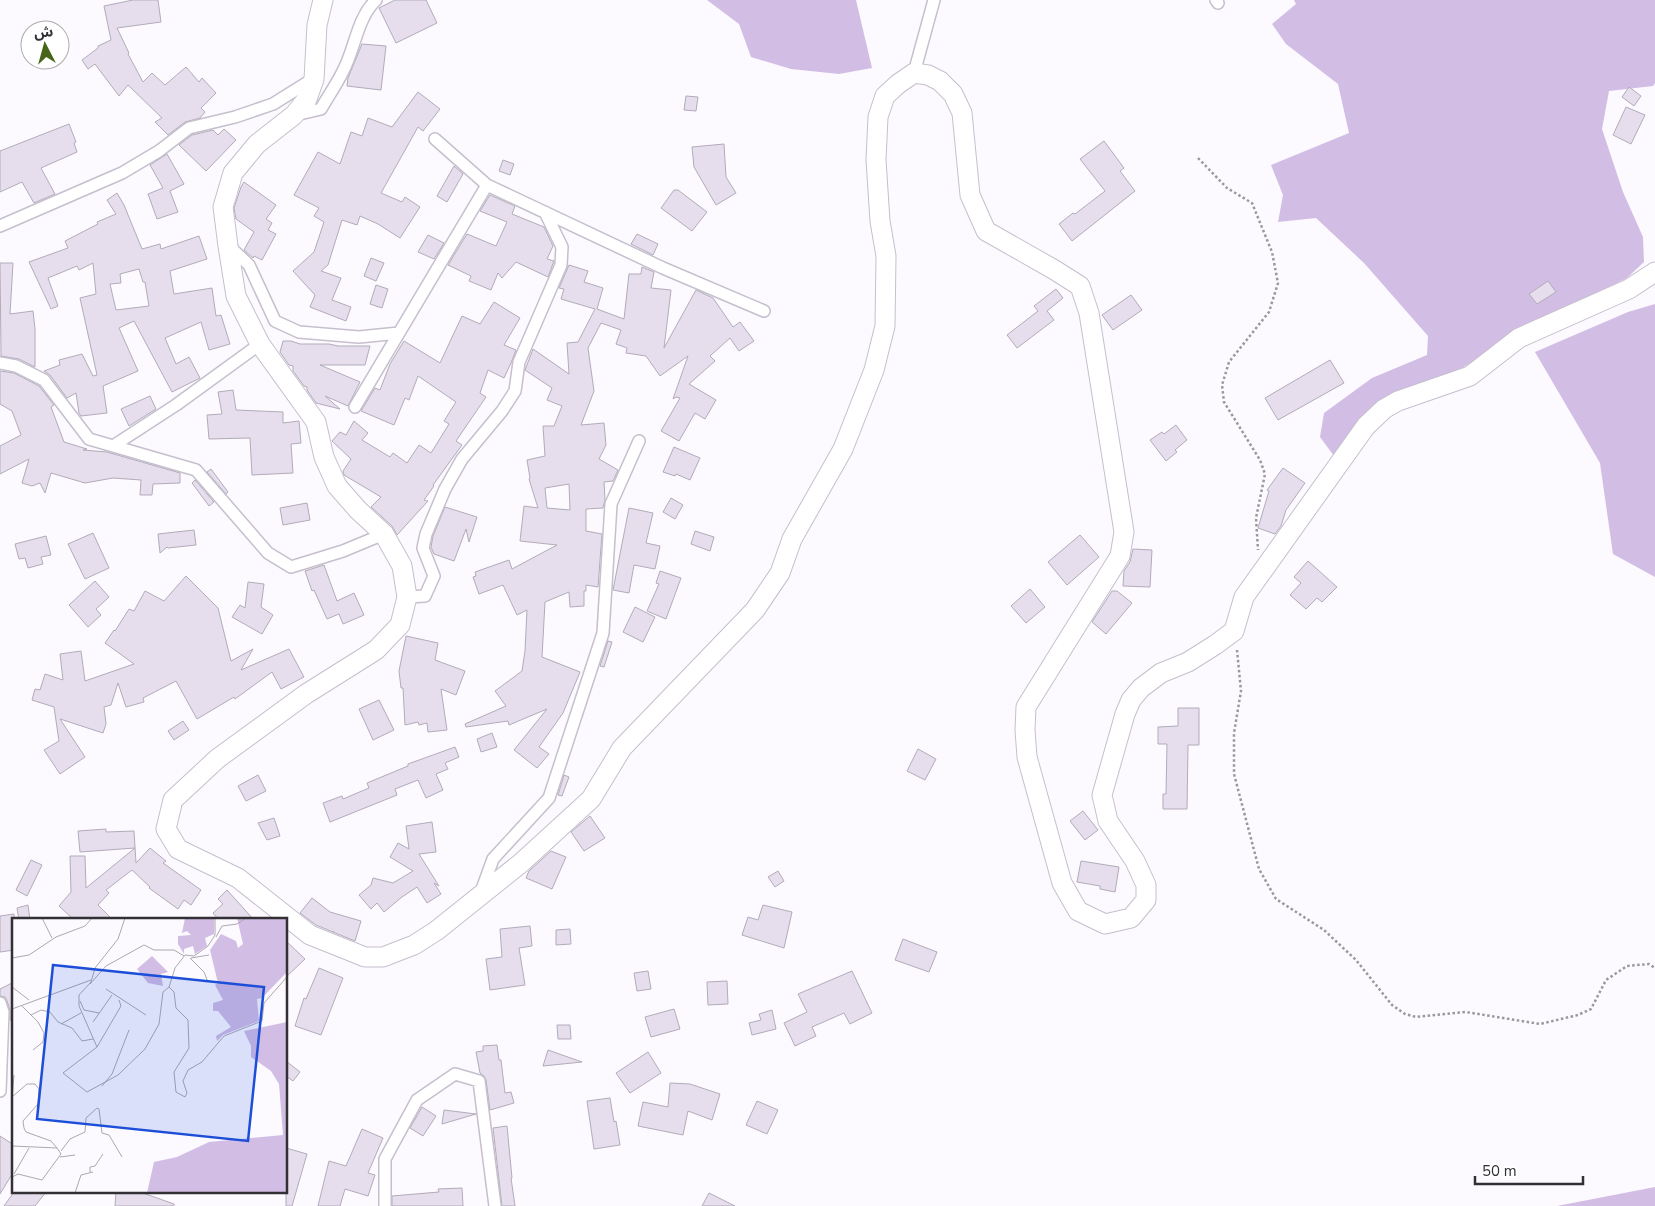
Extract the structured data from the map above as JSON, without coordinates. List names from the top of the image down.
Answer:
{
  "scale_bar": "50 m",
  "north": "top"
}
